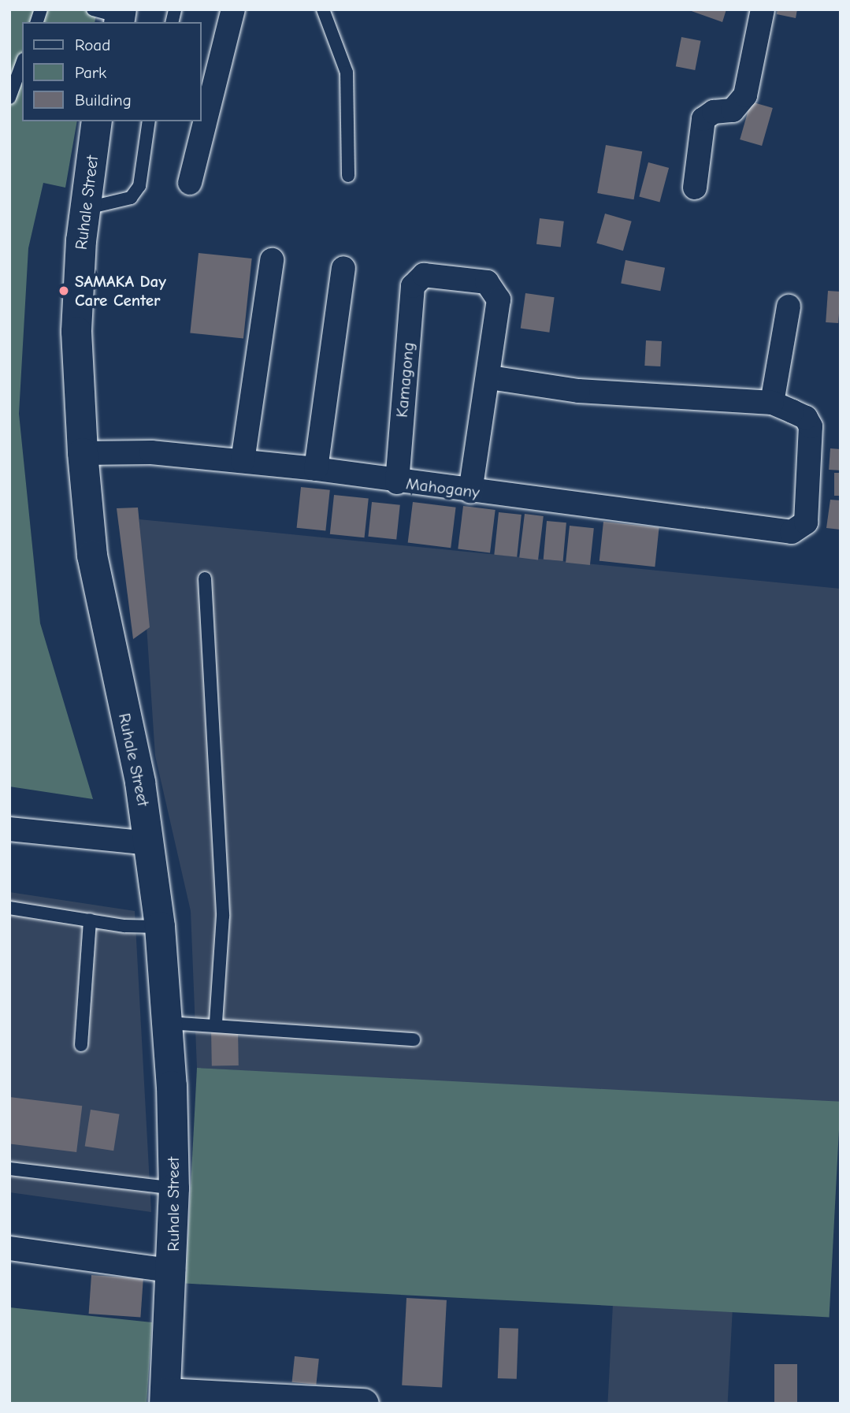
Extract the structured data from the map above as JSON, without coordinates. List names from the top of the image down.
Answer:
{
  "streets": {
    "street": ["Ruhale Street", "Kamagong", "Mahogany"]
  },
  "crossings": [
    ["Ruhale Street", "Mahogany"],
    ["Kamagong", "Mahogany"]
  ],
  "places": ["SAMAKA Day Care Center"],
  "legend": ["Road", "Park", "Building"]
}
